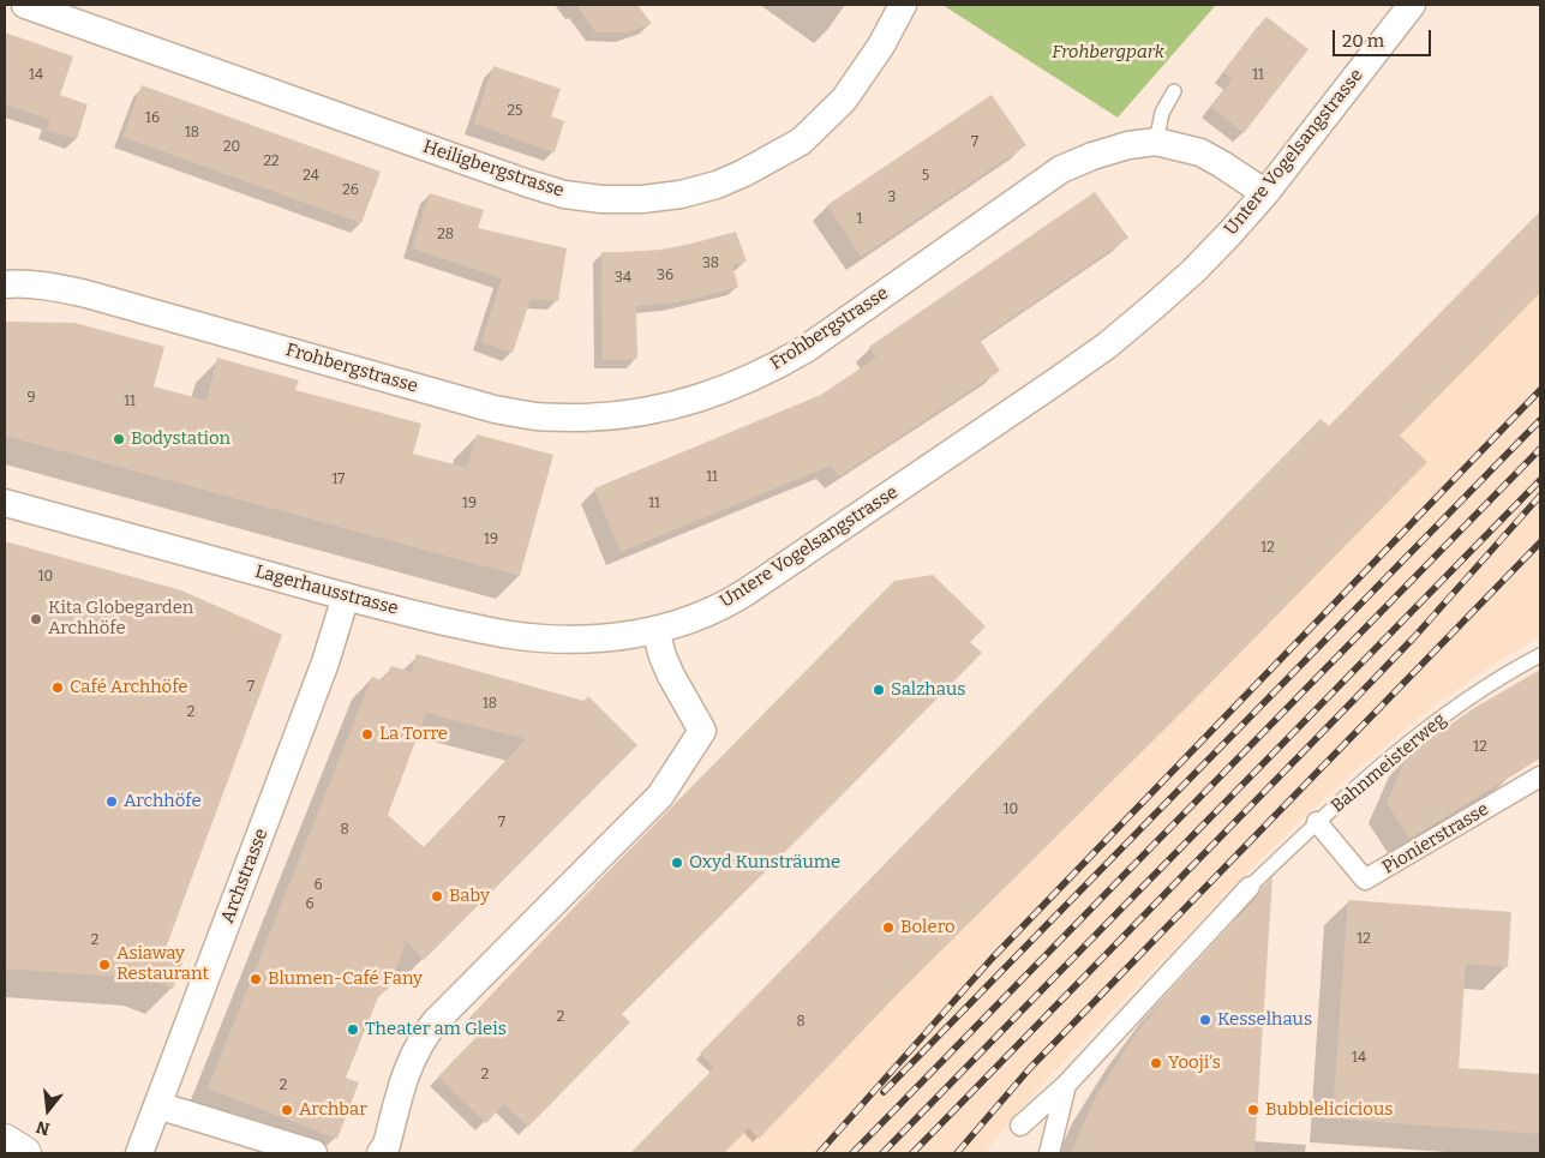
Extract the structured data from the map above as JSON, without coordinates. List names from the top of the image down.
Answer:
{
  "streets": {
    "street": [
      "Untere Vogelsangstrasse",
      "Heiligbergstrasse",
      "Frohbergstrasse",
      "Lagerhausstrasse",
      "Pionierstrasse",
      "Archstrasse"
    ],
    "lane": ["Bahnmeisterweg"]
  },
  "crossings": [
    ["Untere Vogelsangstrasse", "Frohbergstrasse"],
    ["Untere Vogelsangstrasse", "Lagerhausstrasse"],
    ["Lagerhausstrasse", "Archstrasse"],
    ["Bahnmeisterweg", "Pionierstrasse"]
  ],
  "parks": ["Frohbergpark"],
  "places": [
    "Bodystation",
    "Kita Globegarden Archhöfe",
    "Café Archhöfe",
    "Salzhaus",
    "La Torre",
    "Archhöfe",
    "Oxyd Kunsträume",
    "Baby",
    "Bolero",
    "Asiaway Restaurant",
    "Blumen-Café Fany",
    "Kesselhaus",
    "Theater am Gleis",
    "Yooji's",
    "Archbar",
    "Bubblelicicious"
  ],
  "house_numbers": [
    "14",
    "11",
    "25",
    "16",
    "18",
    "7",
    "20",
    "22",
    "24",
    "5",
    "26",
    "3",
    "1",
    "28",
    "38",
    "36",
    "34",
    "9",
    "11",
    "11",
    "17",
    "19",
    "11",
    "19",
    "12",
    "10",
    "7",
    "18",
    "2",
    "12",
    "10",
    "7",
    "8",
    "6",
    "6",
    "12",
    "2",
    "2",
    "8",
    "14",
    "2",
    "2"
  ],
  "scale_bar": "20 m",
  "north": "bottom"
}
